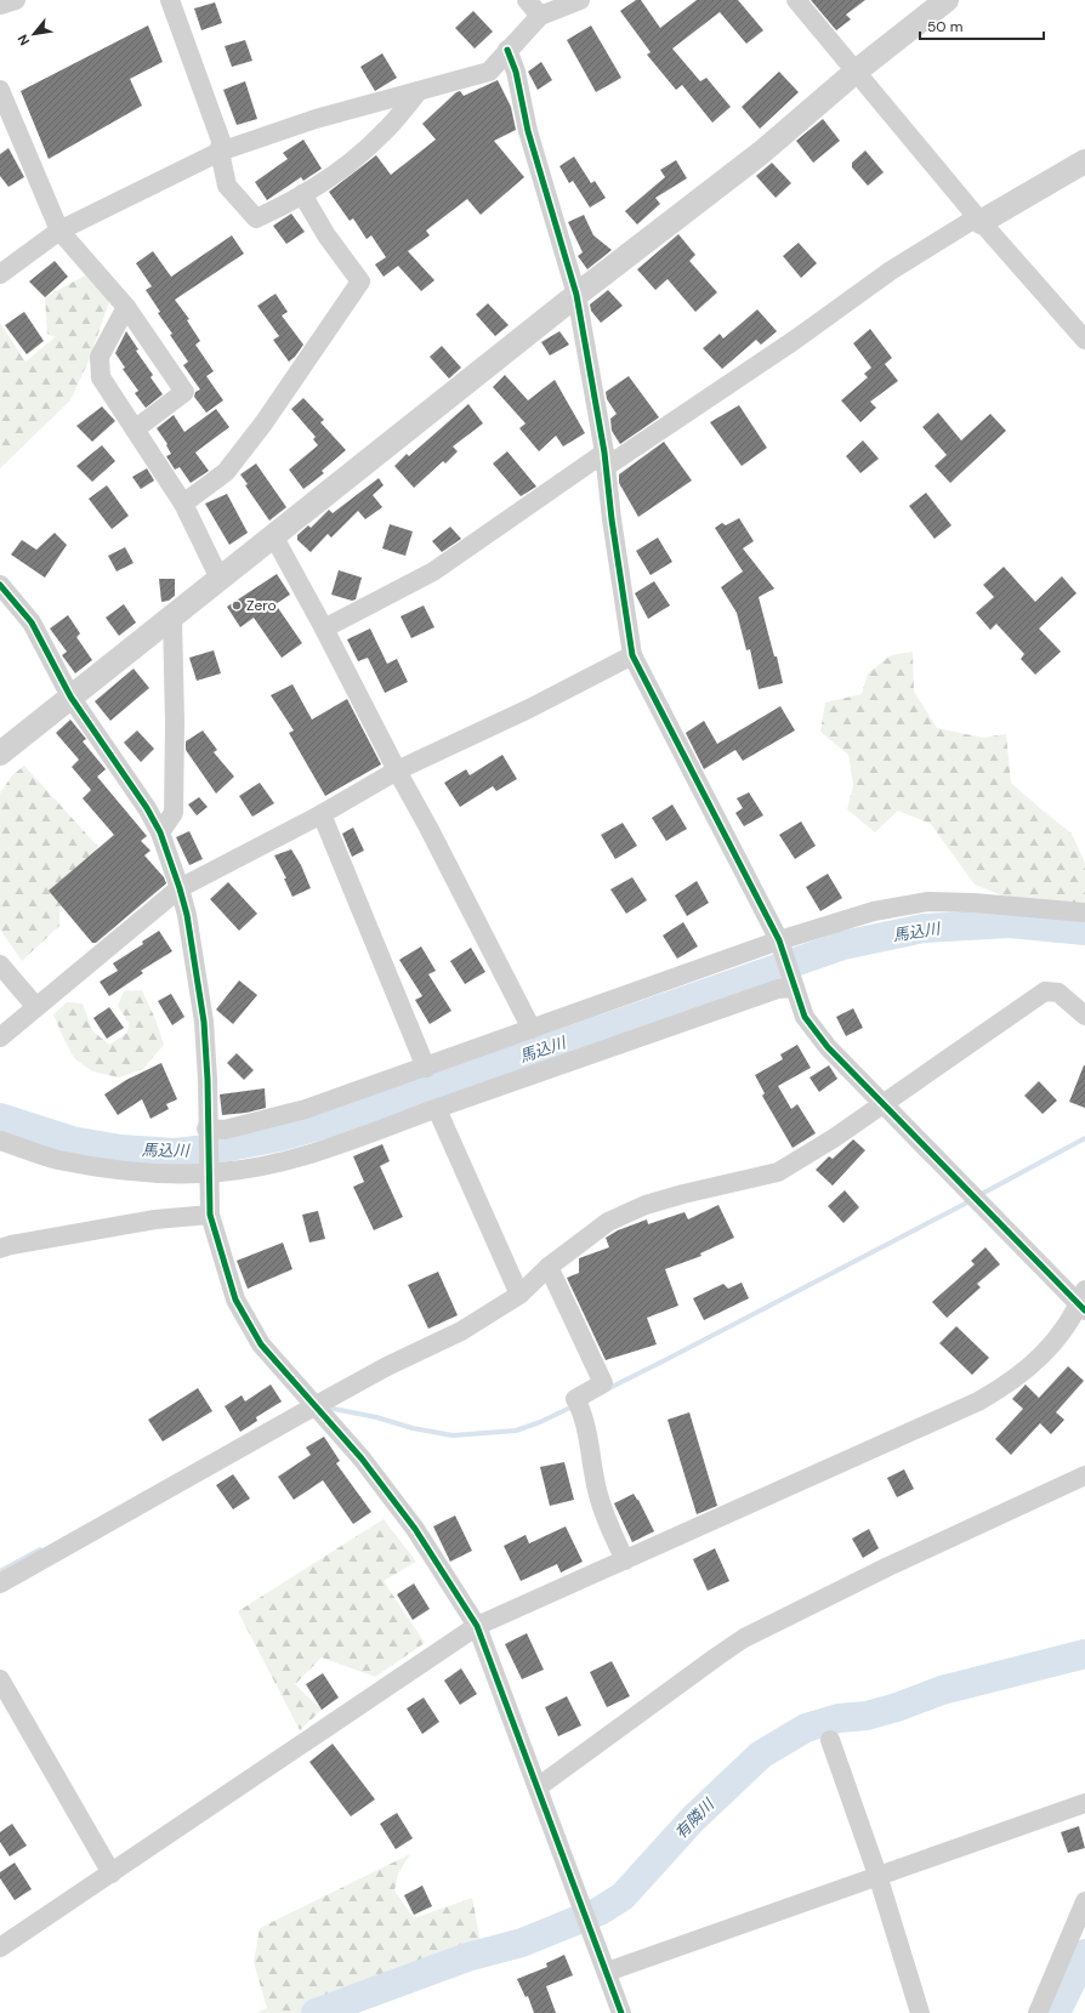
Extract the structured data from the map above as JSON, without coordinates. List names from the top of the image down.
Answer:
{
  "water": ["馬込川", "有隣川"],
  "places": ["Zero"],
  "scale_bar": "50 m",
  "north": "bottom left"
}
